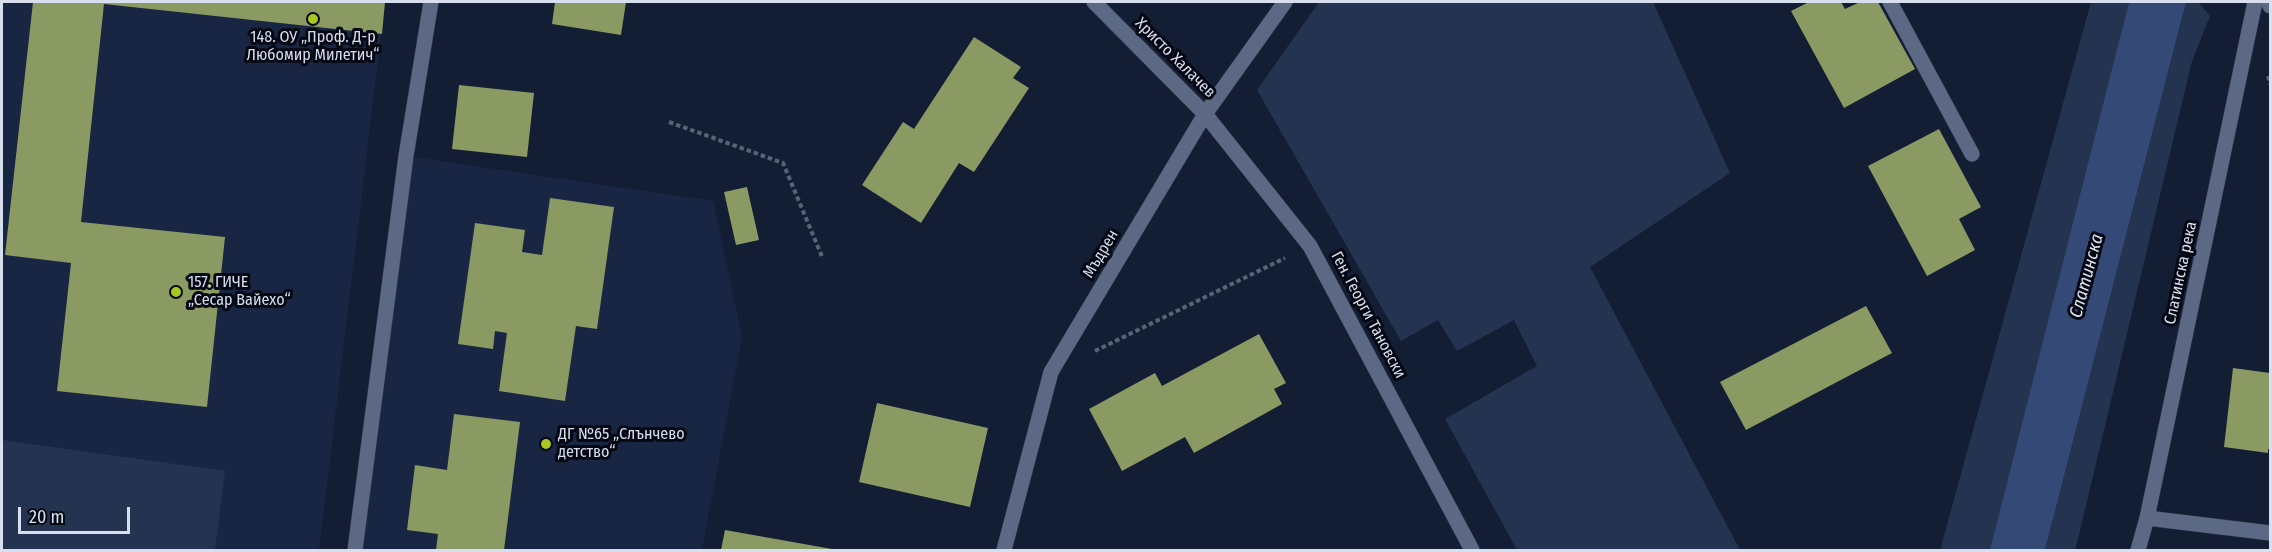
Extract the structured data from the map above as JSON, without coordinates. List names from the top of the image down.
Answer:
{
  "streets": {
    "street": [
      "Христо Халачев",
      "Мъдрен",
      "Слатинска река",
      "Ген. Георги Тановски"
    ]
  },
  "crossings": [
    ["Христо Халачев", "Мъдрен"],
    ["Христо Халачев", "Ген. Георги Тановски"],
    ["Мъдрен", "Ген. Георги Тановски"]
  ],
  "water": ["Слатинска"],
  "places": ["148. ОУ „Проф. Д-р Любомир Милетич“", "157. ГИЧЕ „Сесар Вайехо“", "ДГ №65 „Слънчево детство“"],
  "scale_bar": "20 m"
}
